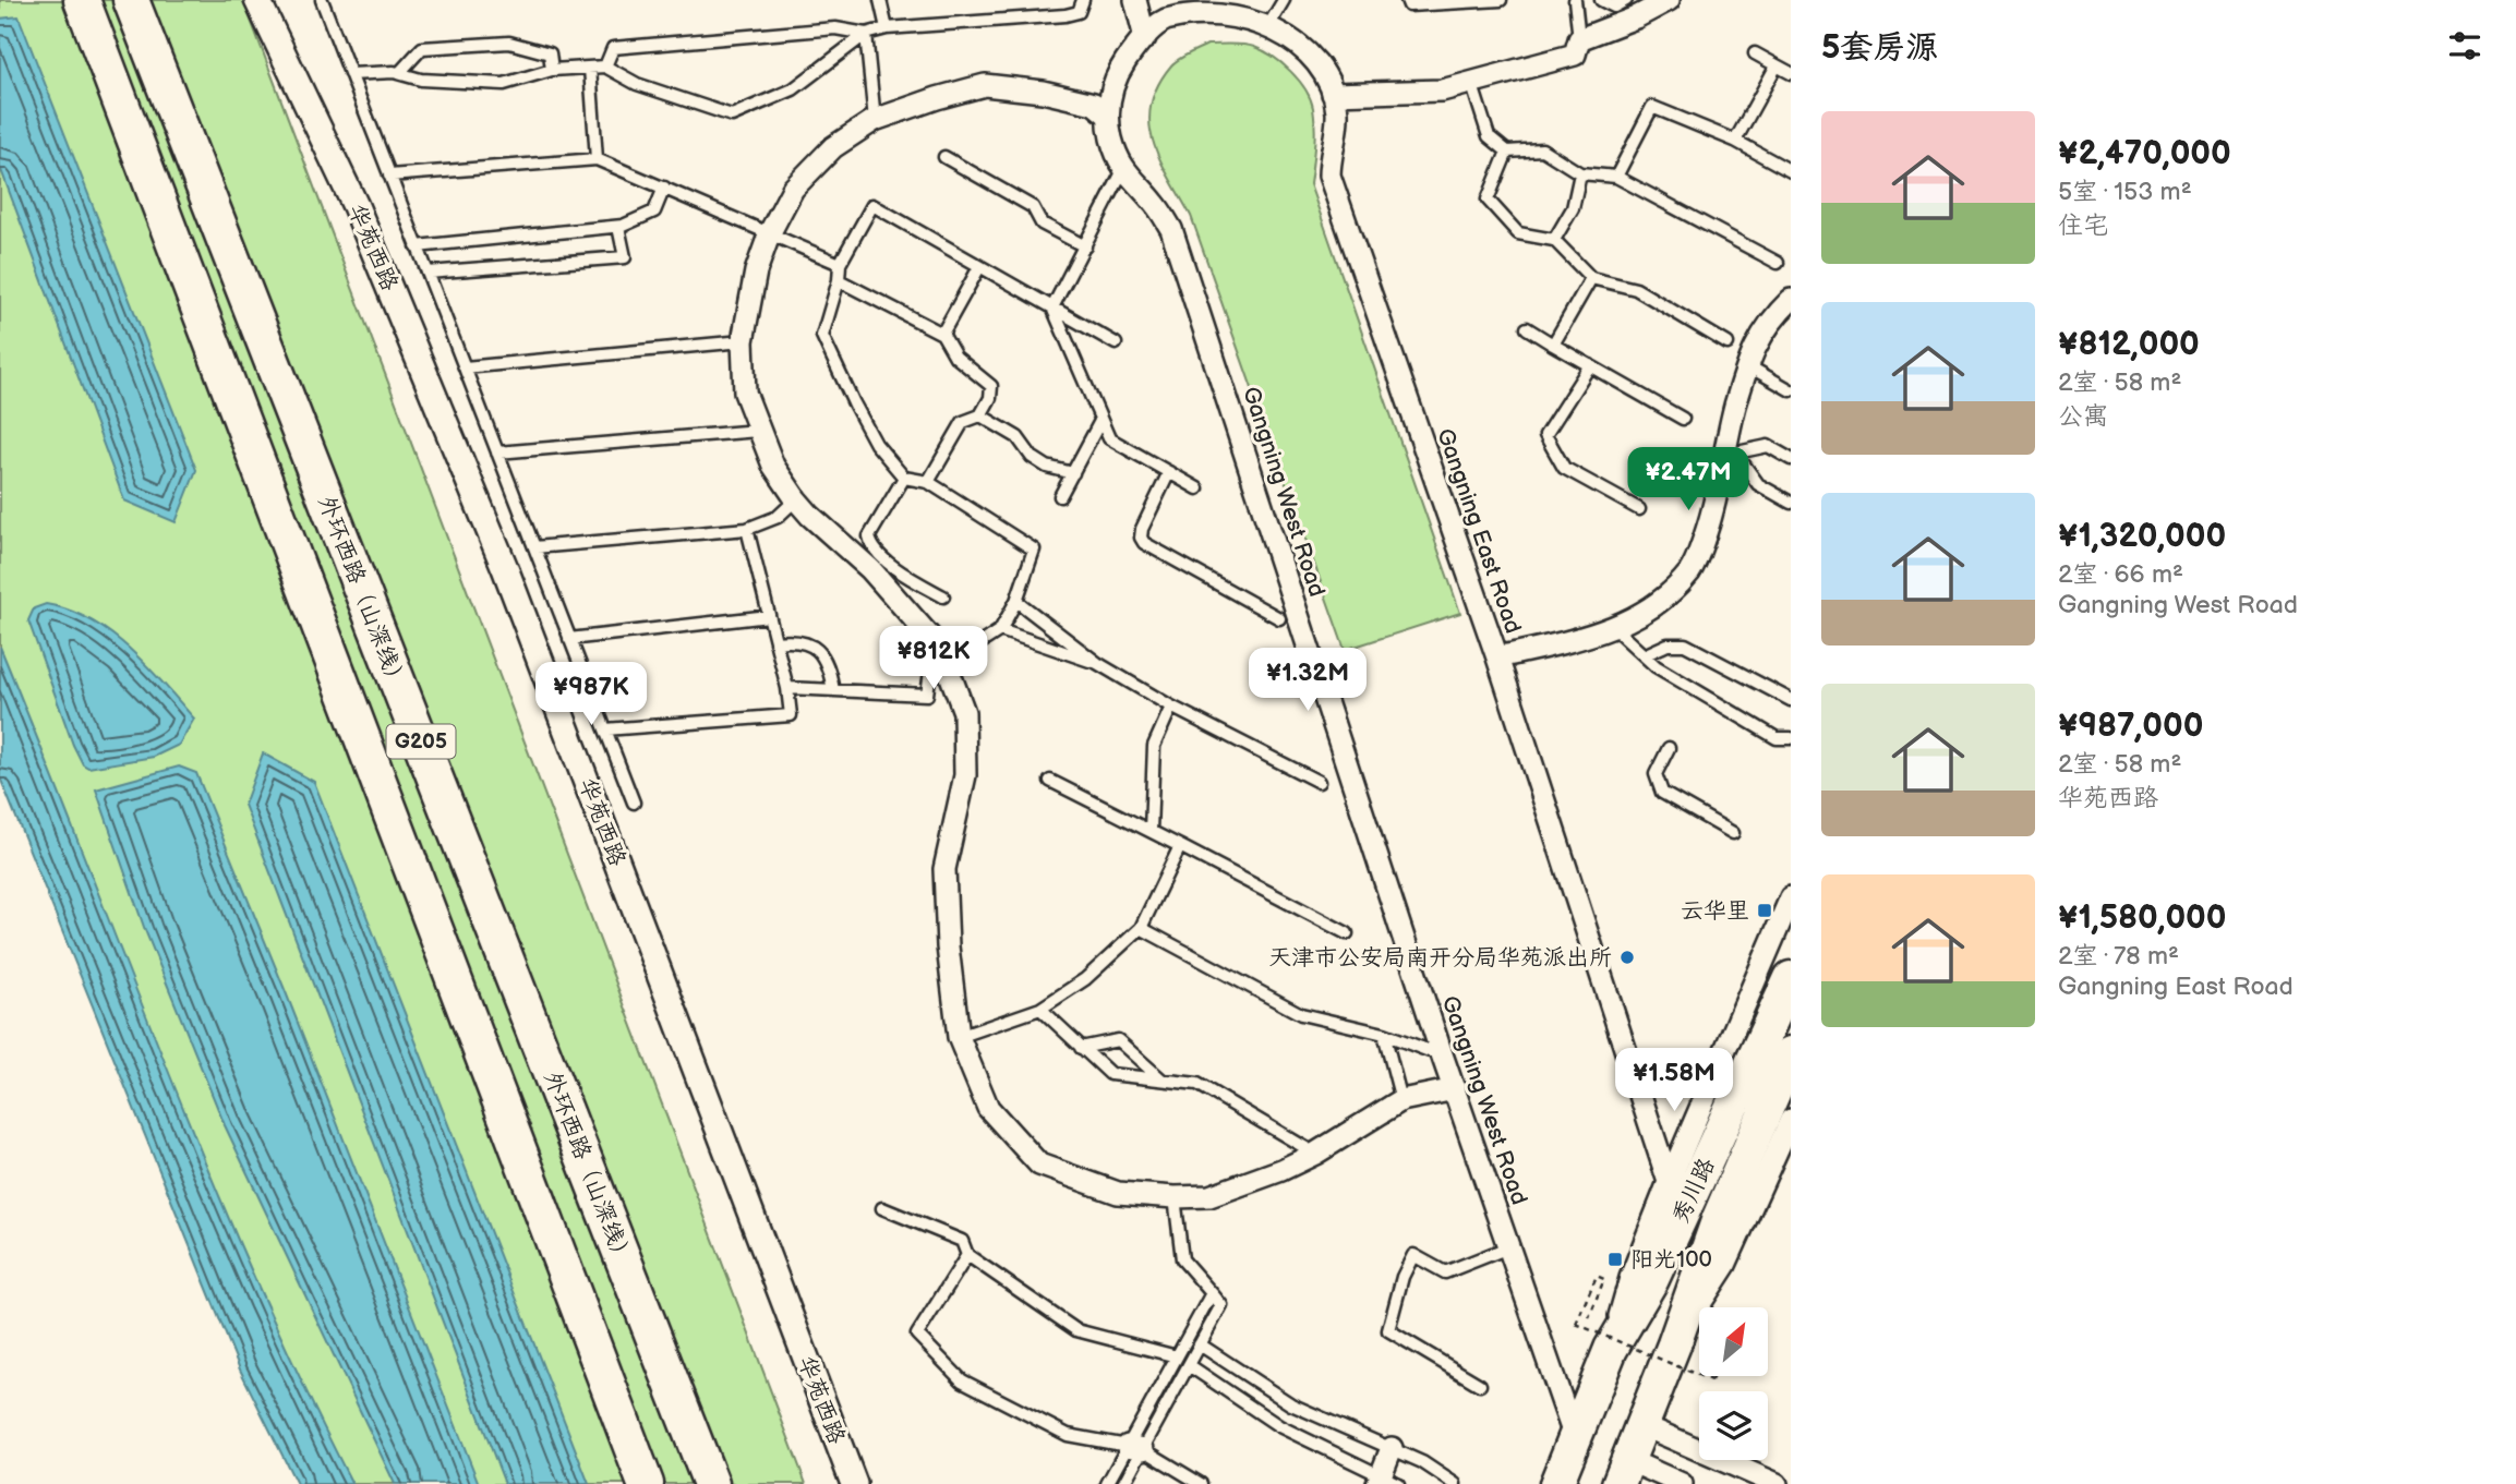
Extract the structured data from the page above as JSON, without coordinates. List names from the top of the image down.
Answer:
{
  "streets": {
    "highway": ["外环西路（山深线）", "G205"],
    "main road": ["秀川路"],
    "street": ["华苑西路", "Gangning West Road", "Gangning East Road"]
  },
  "crossings": [
    ["Gangning West Road", "Gangning East Road"],
    ["Gangning West Road", "秀川路"]
  ],
  "places": {
    "transit": ["云华里", "阳光100"],
    "other": ["天津市公安局南开分局华苑派出所"]
  },
  "north": "top right",
  "page": {
    "heading": "5套房源",
    "list": [
      {
        "name": "¥2,470,000",
        "note": "5室 · 153 m² · 住宅"
      },
      {
        "name": "¥812,000",
        "note": "2室 · 58 m² · 公寓"
      },
      {
        "name": "¥1,320,000",
        "note": "2室 · 66 m² · Gangning West Road"
      },
      {
        "name": "¥987,000",
        "note": "2室 · 58 m² · 华苑西路"
      },
      {
        "name": "¥1,580,000",
        "note": "2室 · 78 m² · Gangning East Road"
      }
    ],
    "price": [
      "¥2.47M",
      "¥812K",
      "¥1.32M",
      "¥987K",
      "¥1.58M"
    ]
  }
}
